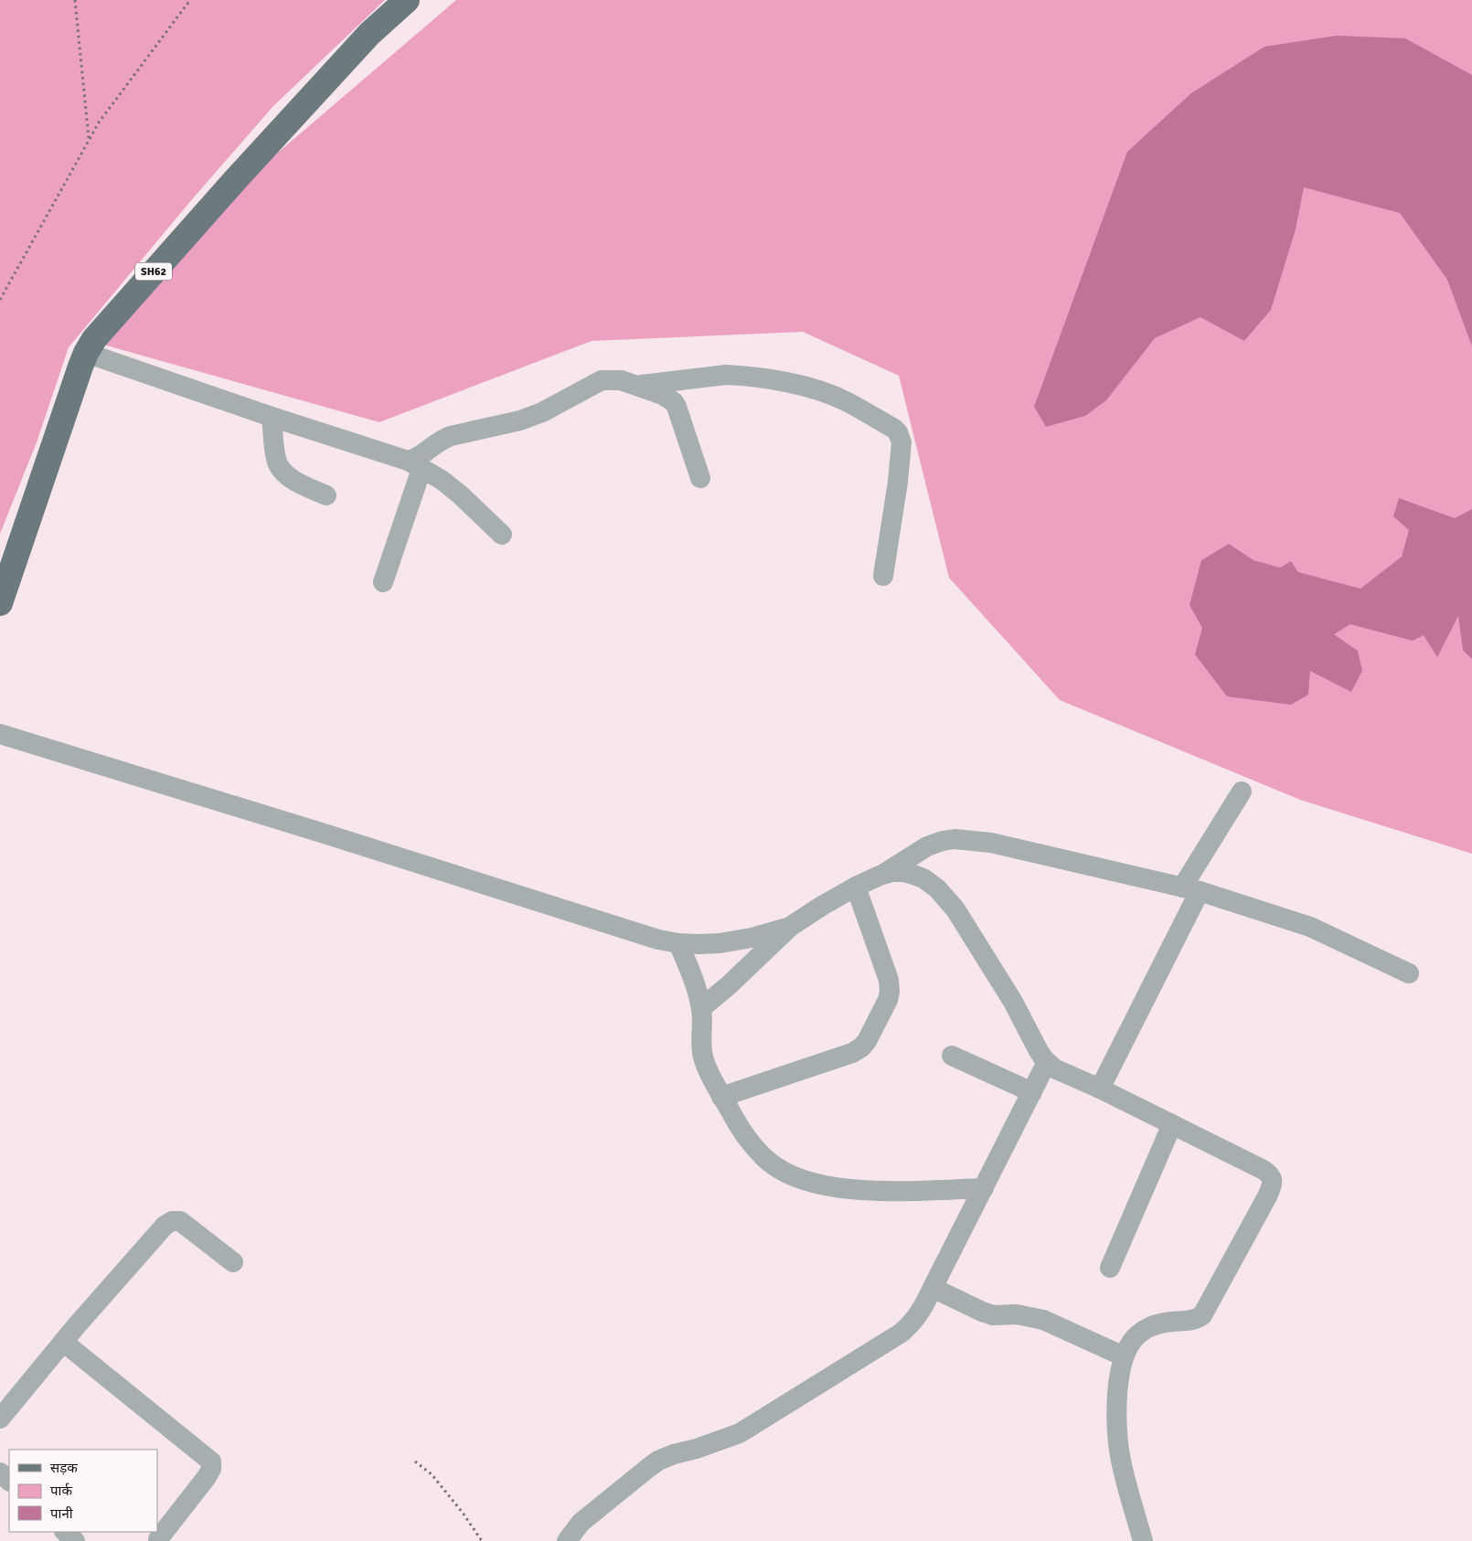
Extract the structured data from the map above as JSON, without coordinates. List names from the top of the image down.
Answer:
{
  "streets": {
    "main road": ["SH62"]
  },
  "legend": ["सड़क", "पार्क", "पानी"]
}
